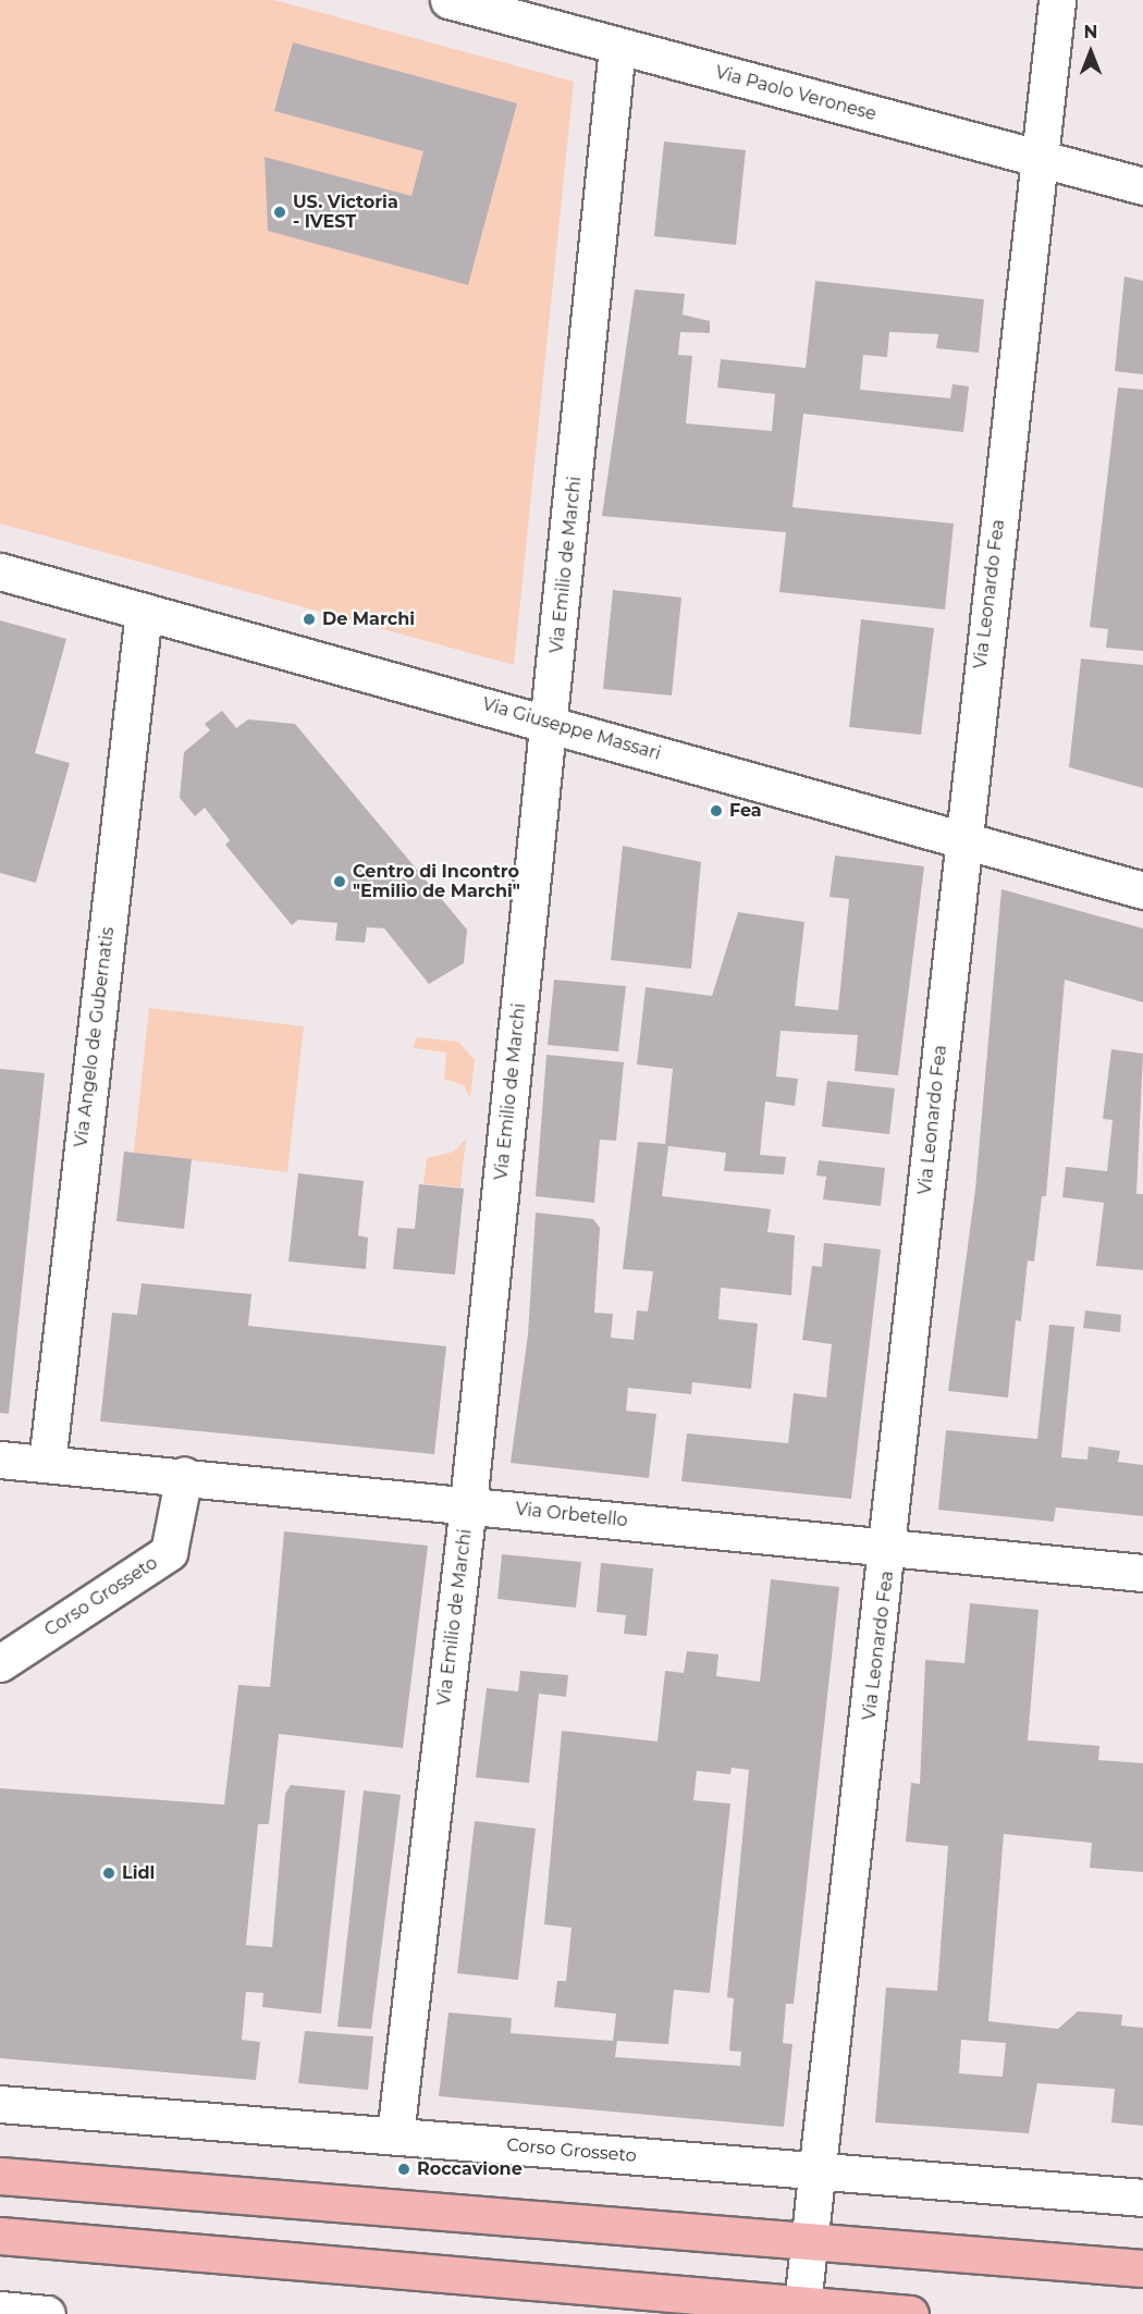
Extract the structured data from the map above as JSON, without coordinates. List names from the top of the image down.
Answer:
{
  "streets": {
    "street": [
      "Via Paolo Veronese",
      "Via Emilio de Marchi",
      "Via Leonardo Fea",
      "Via Giuseppe Massari",
      "Via Angelo de Gubernatis",
      "Via Orbetello",
      "Corso Grosseto"
    ]
  },
  "crossings": [
    ["Via Paolo Veronese", "Via Emilio de Marchi"],
    ["Via Paolo Veronese", "Via Leonardo Fea"],
    ["Via Emilio de Marchi", "Via Giuseppe Massari"],
    ["Via Emilio de Marchi", "Via Orbetello"],
    ["Via Emilio de Marchi", "Corso Grosseto"],
    ["Via Leonardo Fea", "Via Giuseppe Massari"],
    ["Via Leonardo Fea", "Via Orbetello"],
    ["Via Leonardo Fea", "Corso Grosseto"],
    ["Via Giuseppe Massari", "Via Angelo de Gubernatis"],
    ["Via Angelo de Gubernatis", "Via Orbetello"],
    ["Via Orbetello", "Corso Grosseto"]
  ],
  "places": [
    "US. Victoria - IVEST",
    "De Marchi",
    "Fea",
    "Centro di Incontro \"Emilio de Marchi\"",
    "Lidl",
    "Roccavione"
  ],
  "north": "top"
}
